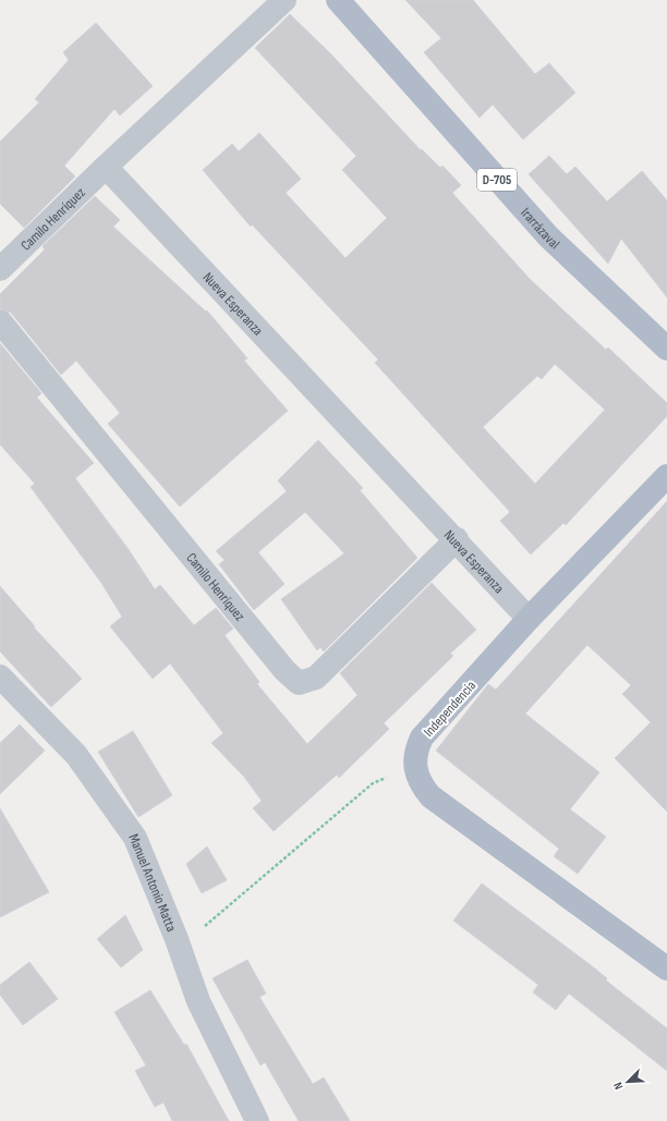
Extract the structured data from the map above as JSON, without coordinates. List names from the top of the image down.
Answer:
{
  "streets": {
    "main road": ["D-705", "Irarrázaval", "Independencia"],
    "street": ["Camilo Henríquez", "Nueva Esperanza", "Manuel Antonio Matta"]
  },
  "crossings": [
    ["Camilo Henríquez", "Nueva Esperanza"],
    ["Nueva Esperanza", "Independencia"]
  ],
  "north": "bottom left"
}
